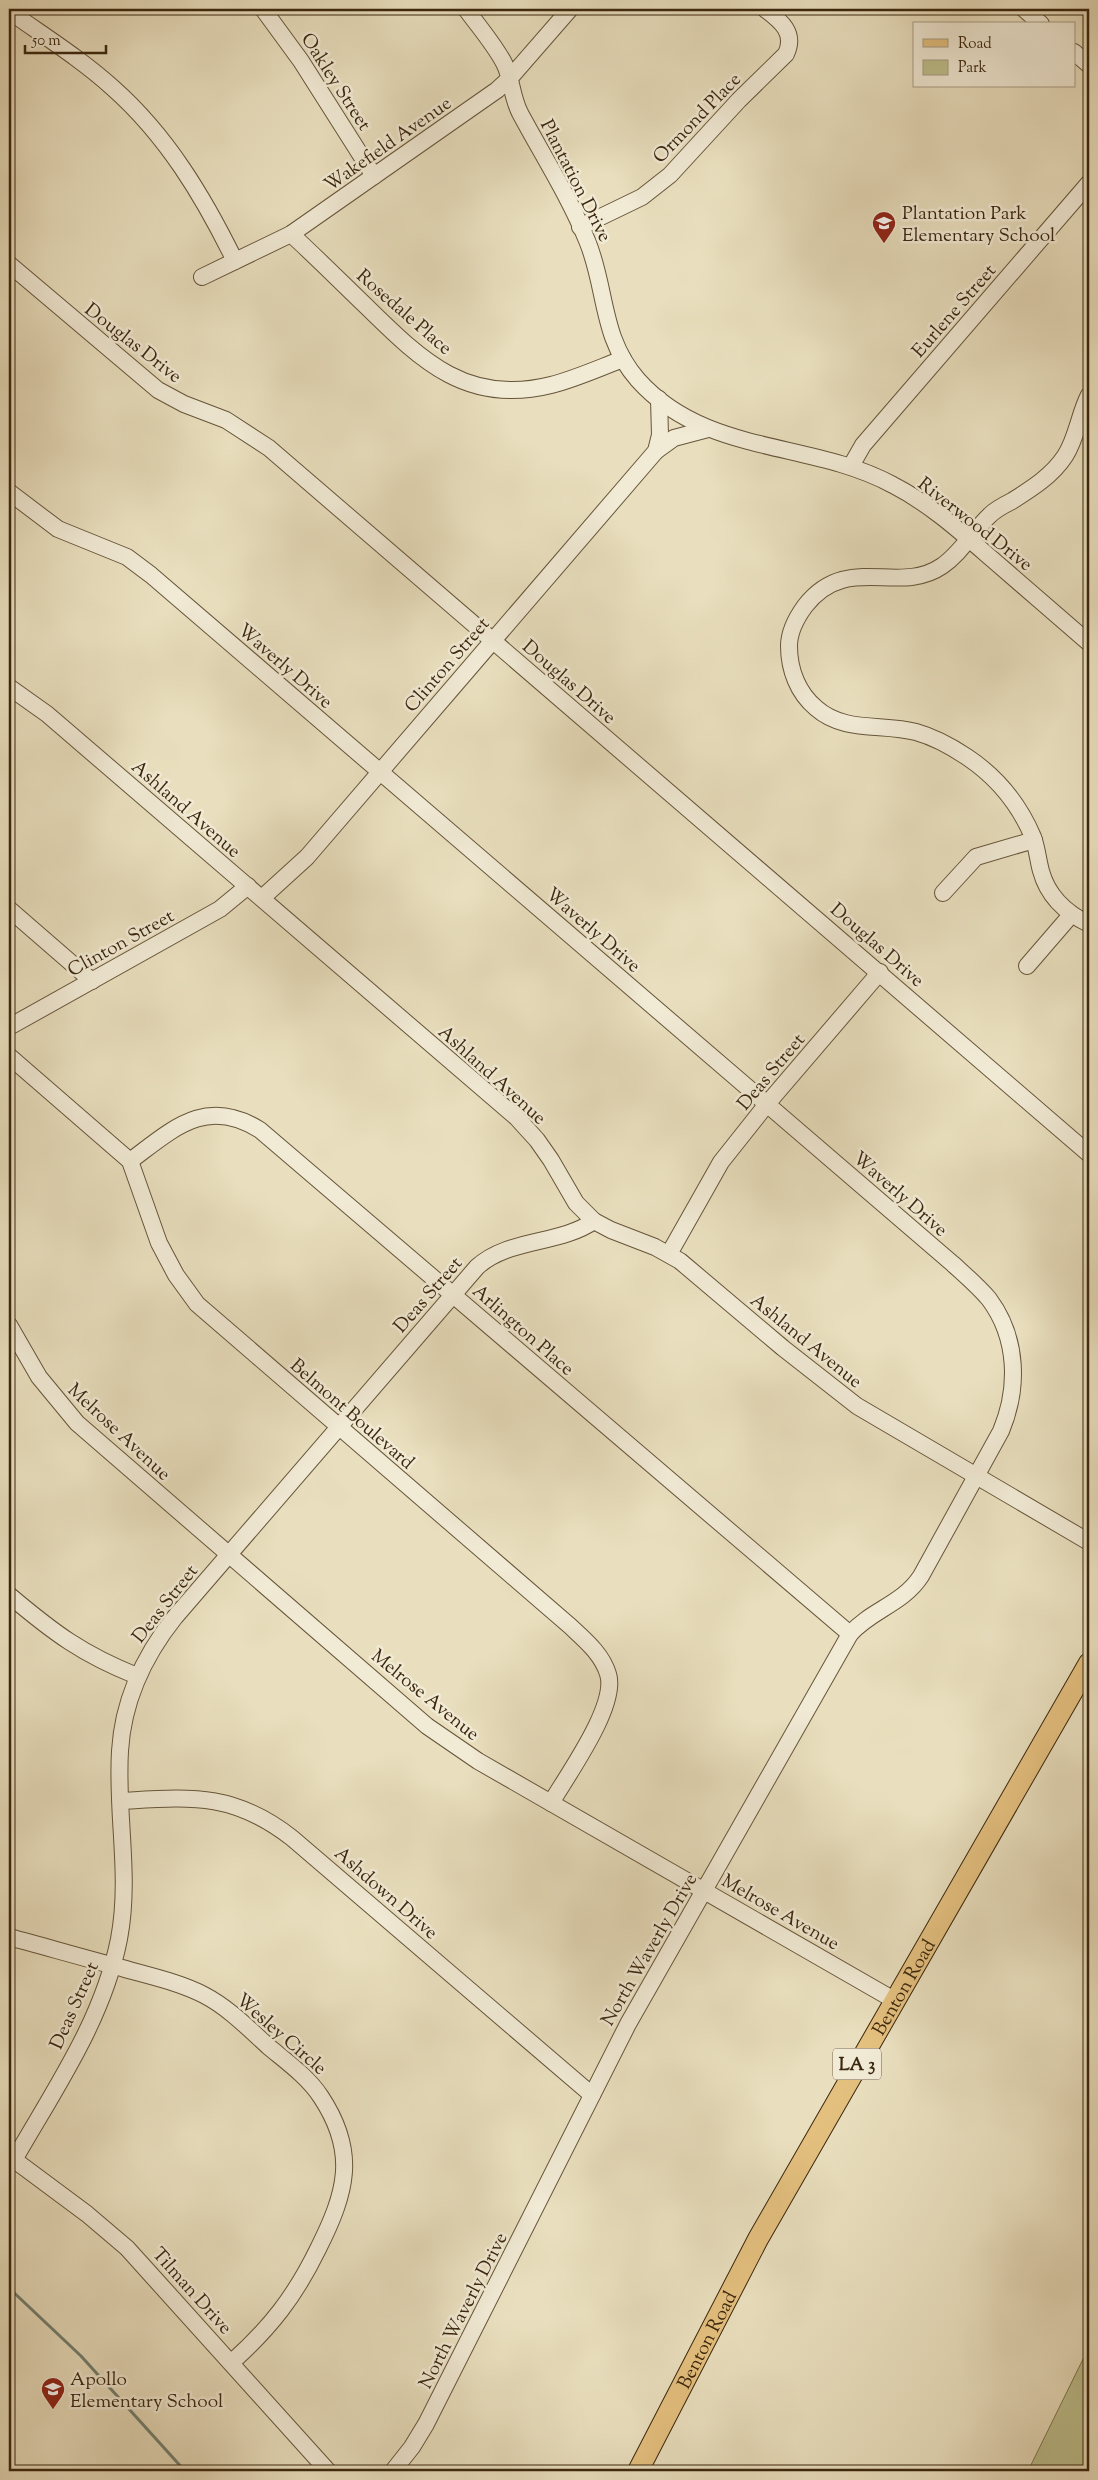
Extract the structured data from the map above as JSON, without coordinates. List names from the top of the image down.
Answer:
{
  "streets": {
    "main road": ["Benton Road", "LA 3"],
    "street": [
      "Oakley Street",
      "Ormond Place",
      "Wakefield Avenue",
      "Plantation Drive",
      "Eurlene Street",
      "Rosedale Place",
      "Douglas Drive",
      "Riverwood Drive",
      "Clinton Street",
      "Waverly Drive",
      "Ashland Avenue",
      "Deas Street",
      "Arlington Place",
      "Belmont Boulevard",
      "Melrose Avenue",
      "Ashdown Drive",
      "North Waverly Drive",
      "Wesley Circle",
      "Tilman Drive"
    ]
  },
  "crossings": [
    ["Oakley Street", "Wakefield Avenue"],
    ["Ormond Place", "Plantation Drive"],
    ["Wakefield Avenue", "Plantation Drive"],
    ["Wakefield Avenue", "Rosedale Place"],
    ["Plantation Drive", "Rosedale Place"],
    ["Plantation Drive", "Riverwood Drive"],
    ["Plantation Drive", "Clinton Street"],
    ["Eurlene Street", "Riverwood Drive"],
    ["Douglas Drive", "Clinton Street"],
    ["Douglas Drive", "Deas Street"],
    ["Riverwood Drive", "Clinton Street"],
    ["Clinton Street", "Waverly Drive"],
    ["Clinton Street", "Ashland Avenue"],
    ["Waverly Drive", "Ashland Avenue"],
    ["Waverly Drive", "Deas Street"],
    ["Waverly Drive", "North Waverly Drive"],
    ["Ashland Avenue", "Deas Street"],
    ["Ashland Avenue", "North Waverly Drive"],
    ["Deas Street", "Arlington Place"],
    ["Deas Street", "Belmont Boulevard"],
    ["Deas Street", "Melrose Avenue"],
    ["Deas Street", "Ashdown Drive"],
    ["Deas Street", "Wesley Circle"],
    ["Deas Street", "Tilman Drive"],
    ["Arlington Place", "Belmont Boulevard"],
    ["Arlington Place", "North Waverly Drive"],
    ["Belmont Boulevard", "Melrose Avenue"],
    ["Melrose Avenue", "North Waverly Drive"],
    ["Melrose Avenue", "Benton Road"],
    ["Ashdown Drive", "North Waverly Drive"],
    ["Wesley Circle", "Tilman Drive"]
  ],
  "places": {
    "school or university": ["Plantation Park Elementary School", "Apollo Elementary School"]
  },
  "legend": ["Road", "Park"],
  "scale_bar": "50 m"
}
